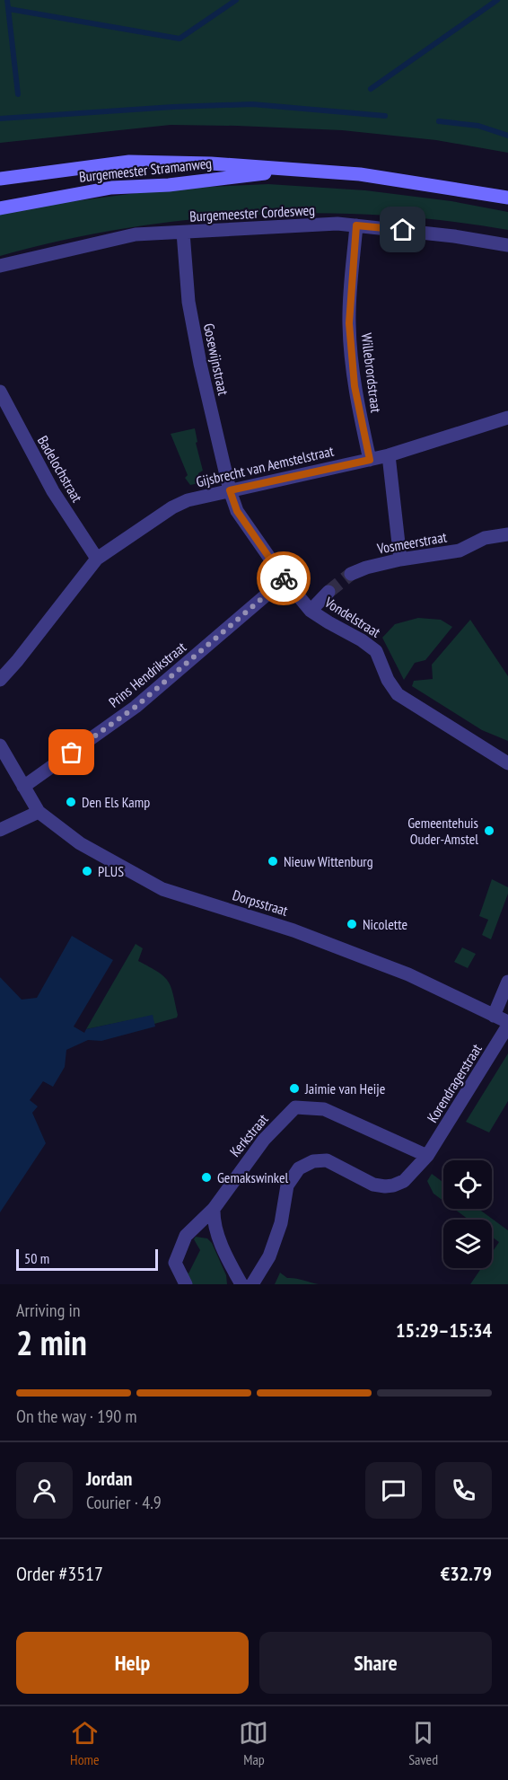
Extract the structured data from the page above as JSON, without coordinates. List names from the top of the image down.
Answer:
{
  "streets": {
    "main road": ["Burgemeester Stramanweg"],
    "street": [
      "Burgemeester Cordesweg",
      "Gosewijnstraat",
      "Willebrordstraat",
      "Gijsbrecht van Aemstelstraat",
      "Badelochstraat",
      "Vosmeerstraat",
      "Vondelstraat",
      "Prins Hendrikstraat",
      "Dorpsstraat",
      "Korendragerstraat",
      "Kerkstraat"
    ]
  },
  "crossings": [
    ["Burgemeester Cordesweg", "Gosewijnstraat"],
    ["Burgemeester Cordesweg", "Willebrordstraat"],
    ["Gosewijnstraat", "Gijsbrecht van Aemstelstraat"],
    ["Gosewijnstraat", "Vondelstraat"],
    ["Willebrordstraat", "Gijsbrecht van Aemstelstraat"],
    ["Gijsbrecht van Aemstelstraat", "Badelochstraat"],
    ["Gijsbrecht van Aemstelstraat", "Vondelstraat"],
    ["Vondelstraat", "Prins Hendrikstraat"],
    ["Prins Hendrikstraat", "Dorpsstraat"],
    ["Korendragerstraat", "Kerkstraat"]
  ],
  "places": [
    "Den Els Kamp",
    "Gemeentehuis Ouder-Amstel",
    "Nieuw Wittenburg",
    "PLUS",
    "Nicolette",
    "Jaimie van Heije",
    "Gemakswinkel"
  ],
  "scale_bar": "50 m",
  "page": {
    "scale": "50 m",
    "heading": ["2 min", "Arriving in", "15:29–15:34"],
    "panel": [
      "Jordan",
      "Courier · 4.9",
      "Order #3517",
      "€32.79"
    ],
    "bar": "On the way · 190 m",
    "buttons": ["Help", "Share"],
    "tabs": ["Home", "Map", "Saved"]
  }
}
